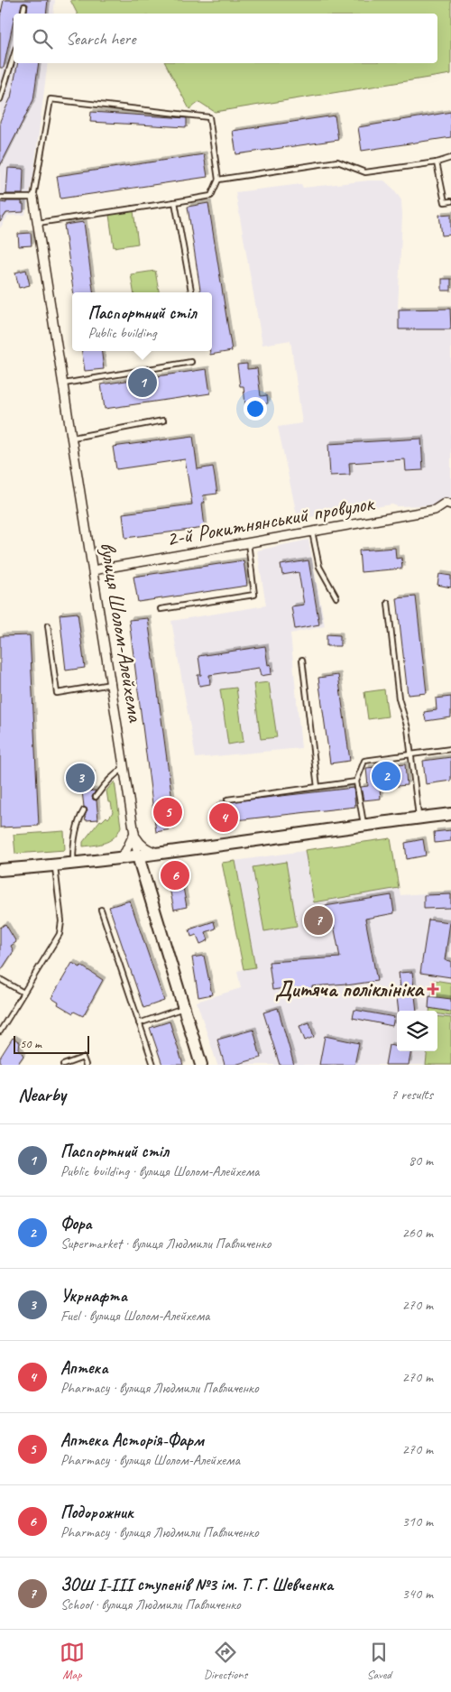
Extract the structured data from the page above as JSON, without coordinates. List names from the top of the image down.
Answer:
{
  "streets": {
    "main road": ["вулиця Шолом-Алейхема"],
    "street": ["2-й Рокитнянський провулок"]
  },
  "crossings": [
    ["2-й Рокитнянський провулок", "вулиця Шолом-Алейхема"]
  ],
  "places": {
    "health": ["Дитяча поліклініка"]
  },
  "scale_bar": "50 m",
  "page": {
    "search": "Search here",
    "popup": ["Паспортний стіл", "Public building"],
    "pins": [
      "1",
      "2",
      "3",
      "5",
      "4",
      "6",
      "7"
    ],
    "scale": "50 m",
    "heading": ["Nearby", "7 results"],
    "list": [
      {
        "mark": "1",
        "name": "Паспортний стіл",
        "note": "Public building · вулиця Шолом-Алейхема",
        "value": "80 m"
      },
      {
        "mark": "2",
        "name": "Фора",
        "note": "Supermarket · вулиця Людмили Павличенко",
        "value": "260 m"
      },
      {
        "mark": "3",
        "name": "Укрнафта",
        "note": "Fuel · вулиця Шолом-Алейхема",
        "value": "270 m"
      },
      {
        "mark": "4",
        "name": "Аптека",
        "note": "Pharmacy · вулиця Людмили Павличенко",
        "value": "270 m"
      },
      {
        "mark": "5",
        "name": "Аптека Асторія-Фарм",
        "note": "Pharmacy · вулиця Шолом-Алейхема",
        "value": "270 m"
      },
      {
        "mark": "6",
        "name": "Подорожник",
        "note": "Pharmacy · вулиця Людмили Павличенко",
        "value": "310 m"
      },
      {
        "mark": "7",
        "name": "ЗОШ І-ІІІ ступенів №3 ім. Т. Г. Шевченка",
        "note": "School · вулиця Людмили Павличенко",
        "value": "340 m"
      }
    ],
    "nav": ["Map", "Directions", "Saved"]
  }
}
